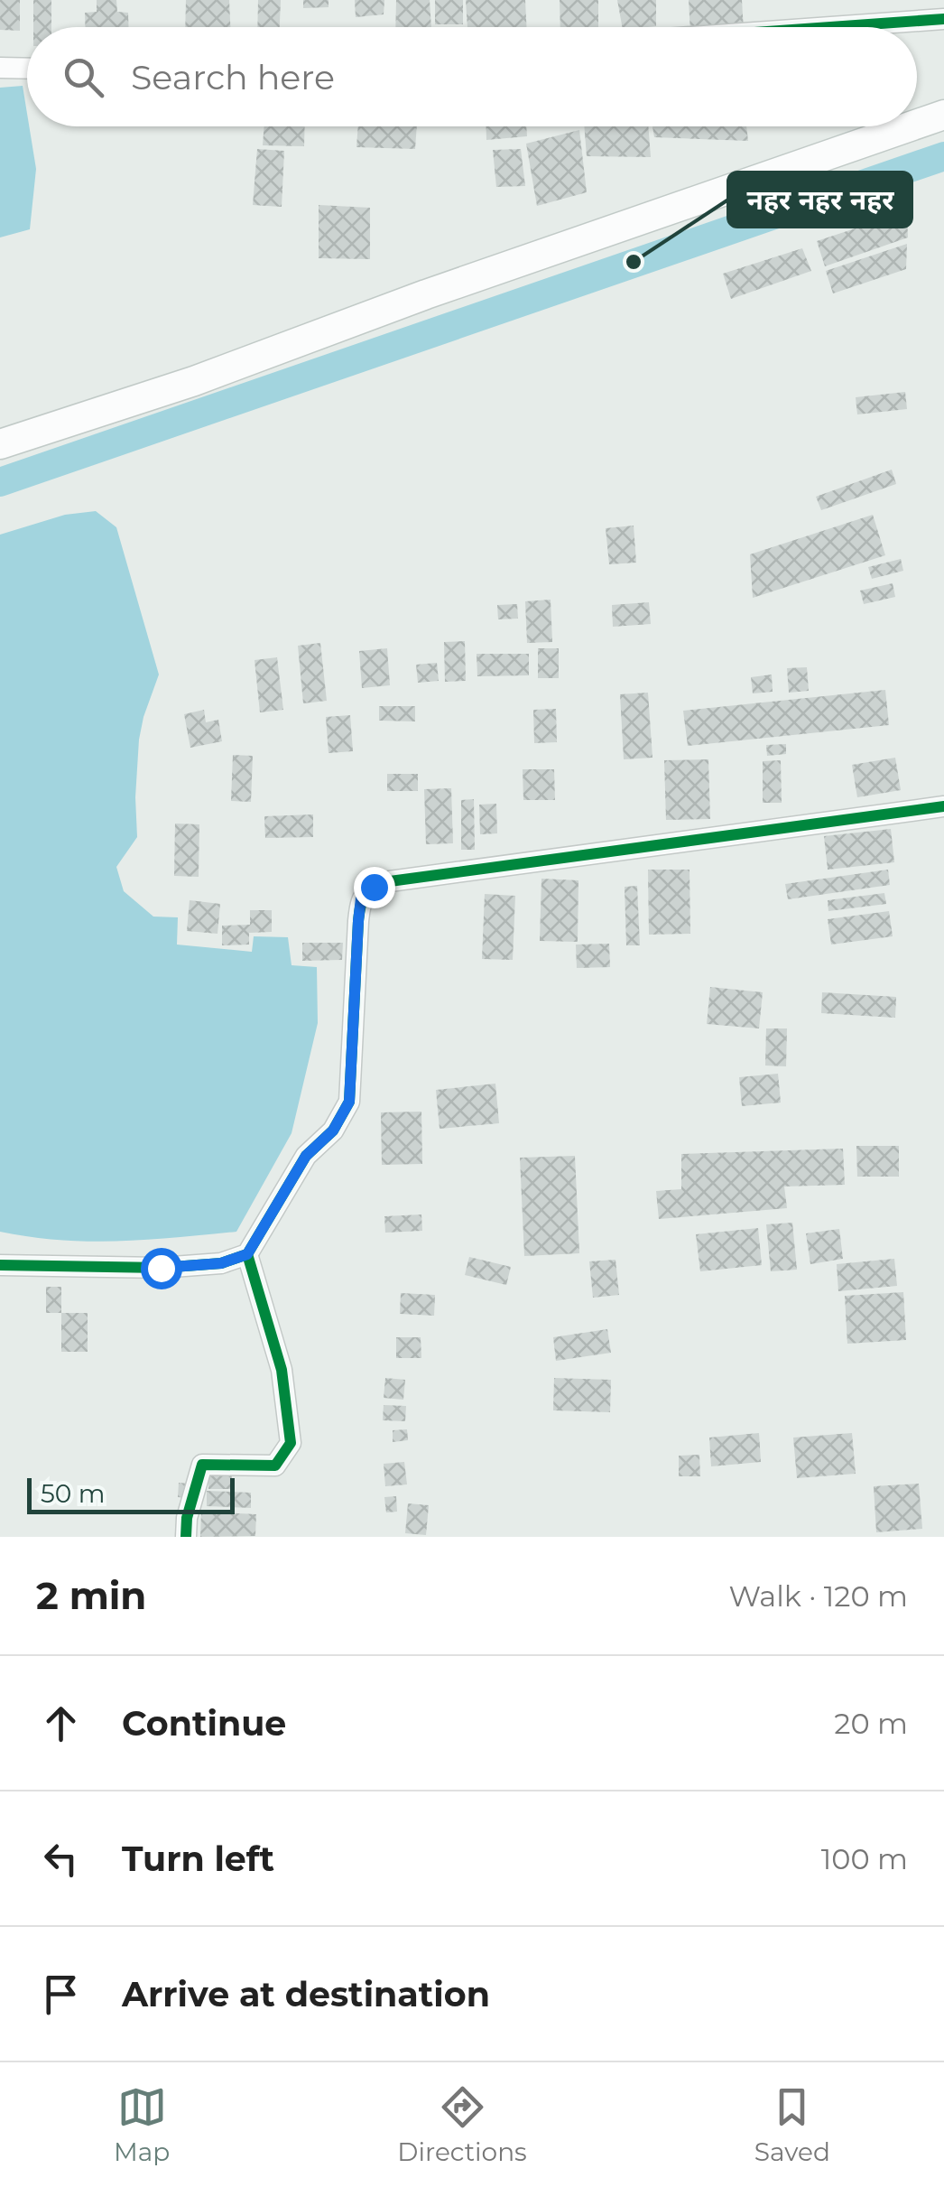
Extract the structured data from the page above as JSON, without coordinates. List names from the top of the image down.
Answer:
{
  "places": ["नहर नहर नहर"],
  "scale_bar": "50 m",
  "page": {
    "search": "Search here",
    "scale": "50 m",
    "heading": ["2 min", "Walk · 120 m"],
    "list": [
      ["Continue", "20 m"],
      ["Turn left", "100 m"],
      "Arrive at destination"
    ],
    "nav": ["Map", "Directions", "Saved"]
  }
}
